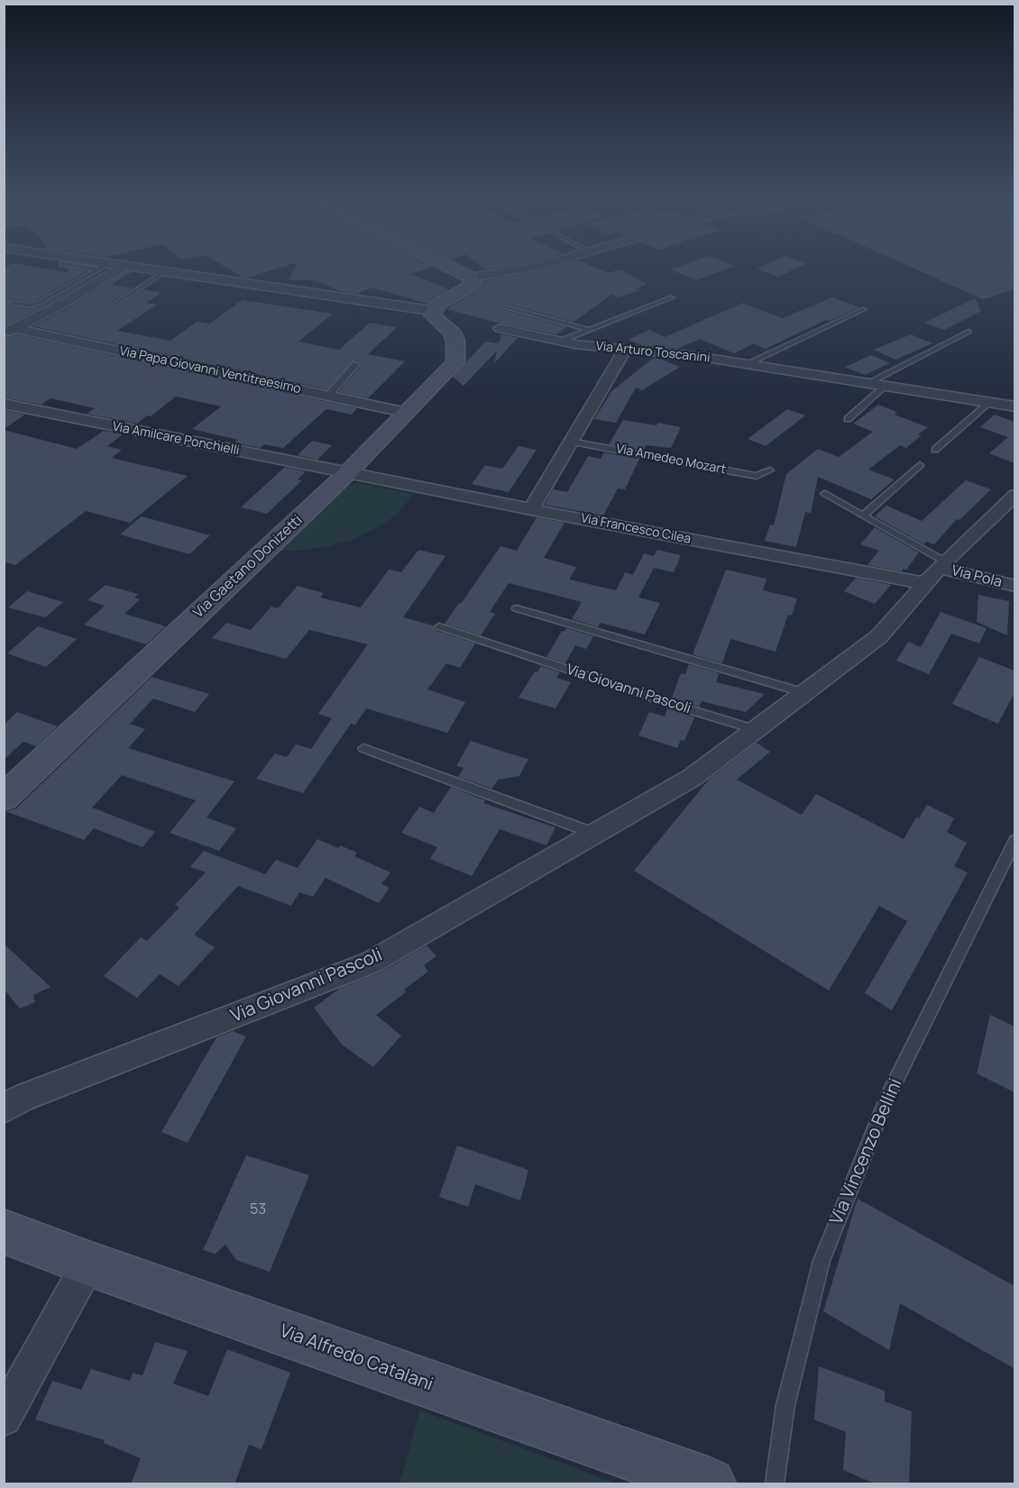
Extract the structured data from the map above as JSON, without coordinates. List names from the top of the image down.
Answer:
{
  "streets": {
    "street": [
      "Via Arturo Toscanini",
      "Via Papa Giovanni Ventitreesimo",
      "Via Amilcare Ponchielli",
      "Via Francesco Cilea",
      "Via Gaetano Donizetti",
      "Via Pola",
      "Via Giovanni Pascoli",
      "Via Alfredo Catalani"
    ],
    "lane": ["Via Amedeo Mozart", "Via Vincenzo Bellini"]
  },
  "crossings": [
    ["Via Papa Giovanni Ventitreesimo", "Via Gaetano Donizetti"],
    ["Via Amilcare Ponchielli", "Via Francesco Cilea"],
    ["Via Amilcare Ponchielli", "Via Gaetano Donizetti"],
    ["Via Francesco Cilea", "Via Gaetano Donizetti"],
    ["Via Francesco Cilea", "Via Pola"],
    ["Via Francesco Cilea", "Via Giovanni Pascoli"],
    ["Via Pola", "Via Giovanni Pascoli"]
  ],
  "house_numbers": ["53"]
}
